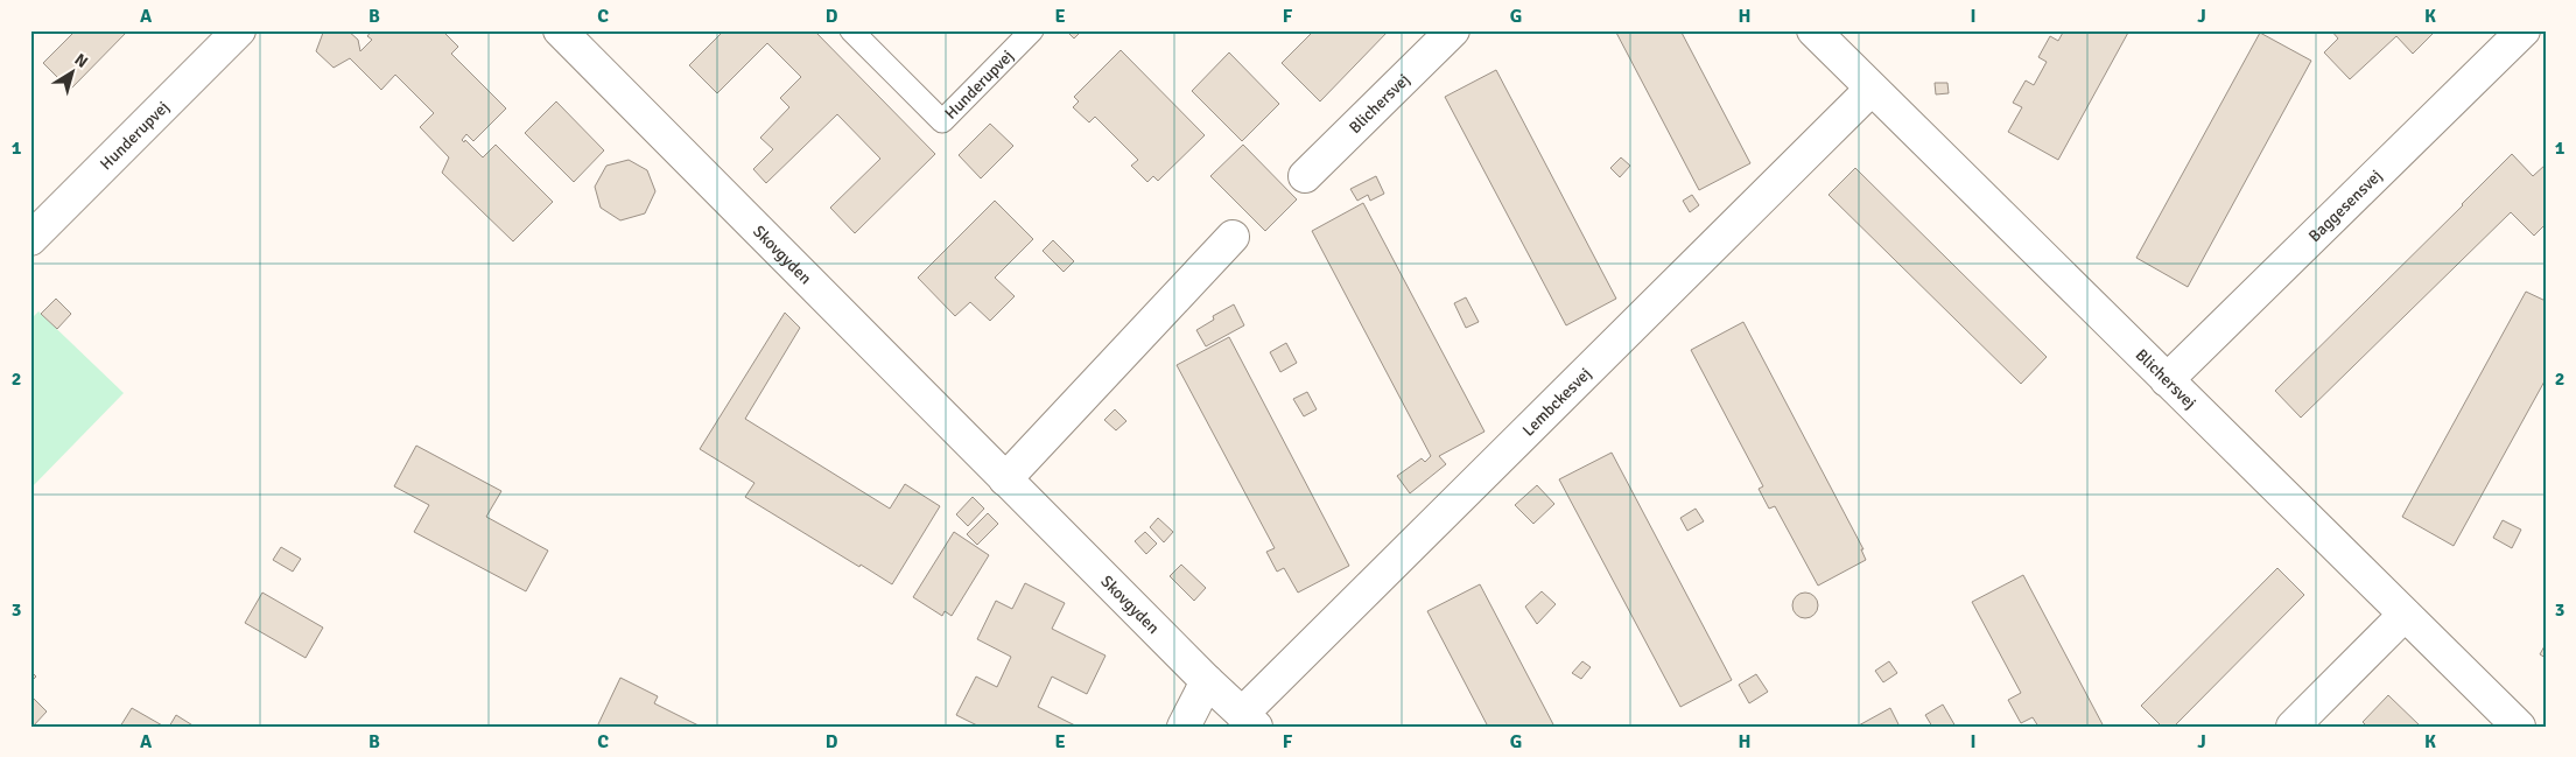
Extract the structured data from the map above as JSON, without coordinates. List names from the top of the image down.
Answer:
{
  "streets": {
    "street": [
      "Hunderupvej",
      "Blichersvej",
      "Baggesensvej",
      "Skovgyden",
      "Lembckesvej"
    ]
  },
  "crossings": [
    ["Blichersvej", "Baggesensvej"],
    ["Blichersvej", "Lembckesvej"],
    ["Skovgyden", "Lembckesvej"]
  ],
  "north": "top right",
  "grid": {
    "columns": [
      "A",
      "B",
      "C",
      "D",
      "E",
      "F",
      "G",
      "H",
      "I",
      "J",
      "K"
    ],
    "rows": ["1", "2", "3"]
  }
}
